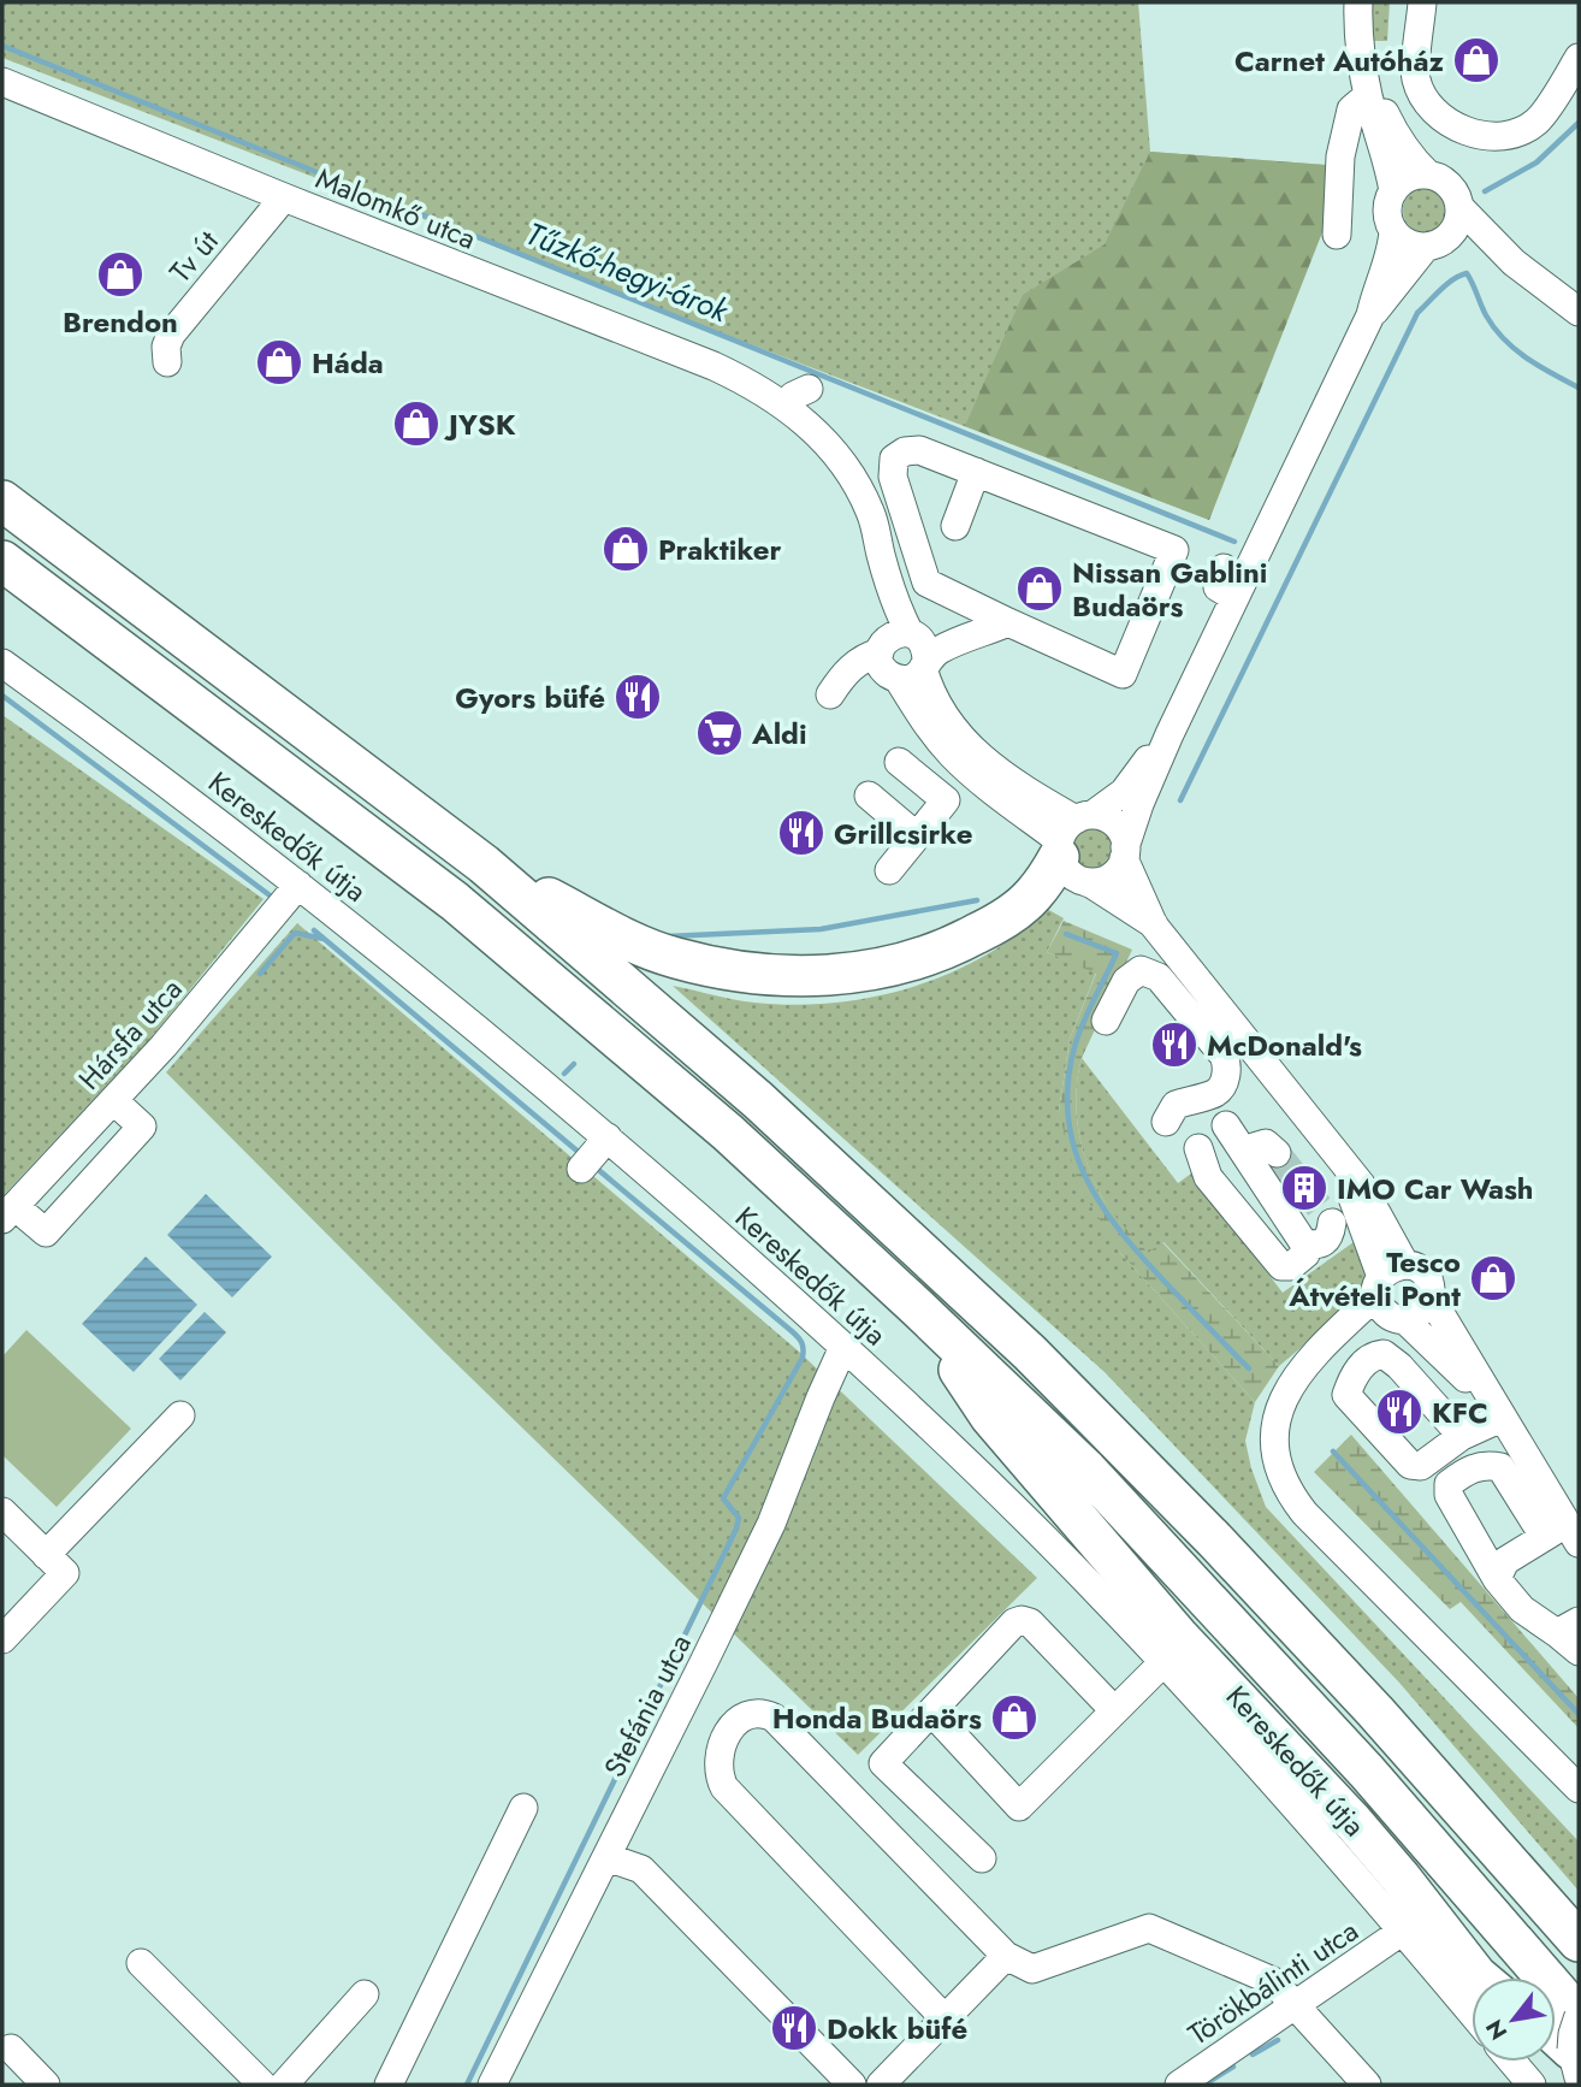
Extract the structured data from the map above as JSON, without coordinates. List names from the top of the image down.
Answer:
{
  "streets": {
    "street": [
      "Malomkő utca",
      "Tv út",
      "Kereskedők útja",
      "Hársfa utca",
      "Stefánia utca",
      "Törökbálinti utca"
    ]
  },
  "crossings": [
    ["Malomkő utca", "Tv út"],
    ["Kereskedők útja", "Hársfa utca"],
    ["Kereskedők útja", "Stefánia utca"],
    ["Kereskedők útja", "Törökbálinti utca"]
  ],
  "water": ["Tűzkő-hegyi-árok"],
  "places": {
    "shop": [
      "Carnet Autóház",
      "Brendon",
      "Háda",
      "JYSK",
      "Praktiker",
      "Nissan Gablini Budaörs",
      "Tesco Átvételi Pont",
      "Honda Budaörs"
    ],
    "restaurant": [
      "Gyors büfé",
      "Grillcsirke",
      "McDonald's",
      "KFC",
      "Dokk büfé"
    ],
    "supermarket": ["Aldi"],
    "building": ["IMO Car Wash"]
  },
  "north": "bottom left"
}
